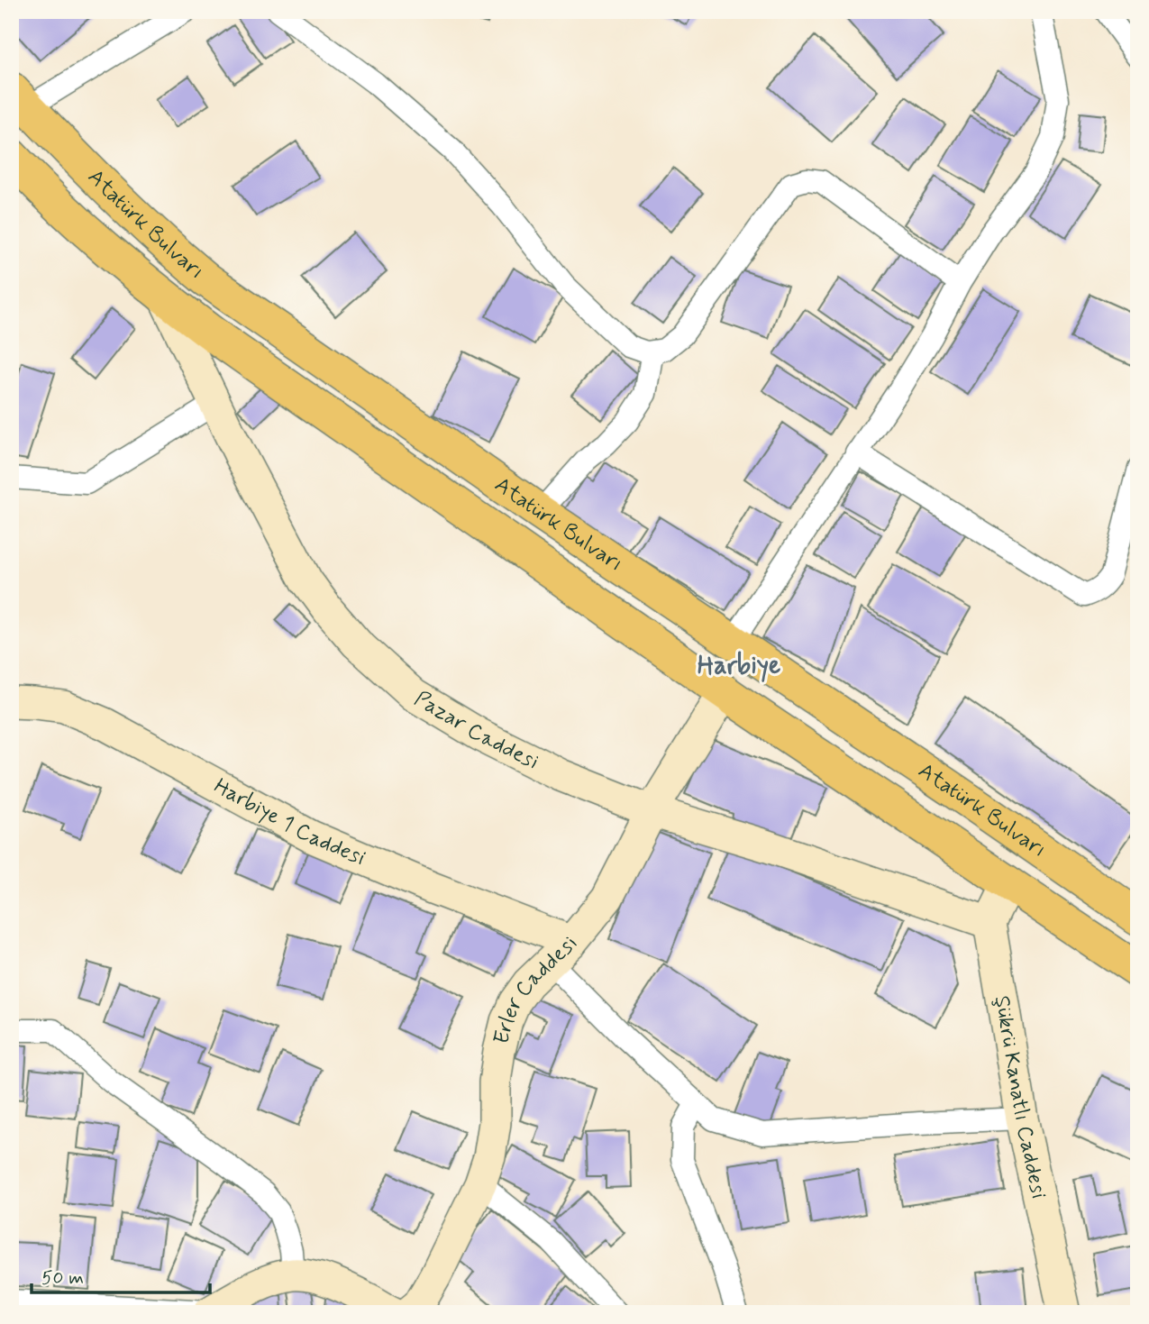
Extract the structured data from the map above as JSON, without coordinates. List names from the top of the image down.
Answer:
{
  "streets": {
    "highway": ["Atatürk Bulvarı"],
    "street": [
      "Pazar Caddesi",
      "Harbiye 1 Caddesi",
      "Erler Caddesi",
      "Şükrü Kanatlı Caddesi"
    ]
  },
  "crossings": [
    ["Atatürk Bulvarı", "Pazar Caddesi"],
    ["Atatürk Bulvarı", "Erler Caddesi"],
    ["Pazar Caddesi", "Erler Caddesi"],
    ["Pazar Caddesi", "Şükrü Kanatlı Caddesi"],
    ["Harbiye 1 Caddesi", "Erler Caddesi"]
  ],
  "districts": ["Harbiye"],
  "scale_bar": "50 m"
}
